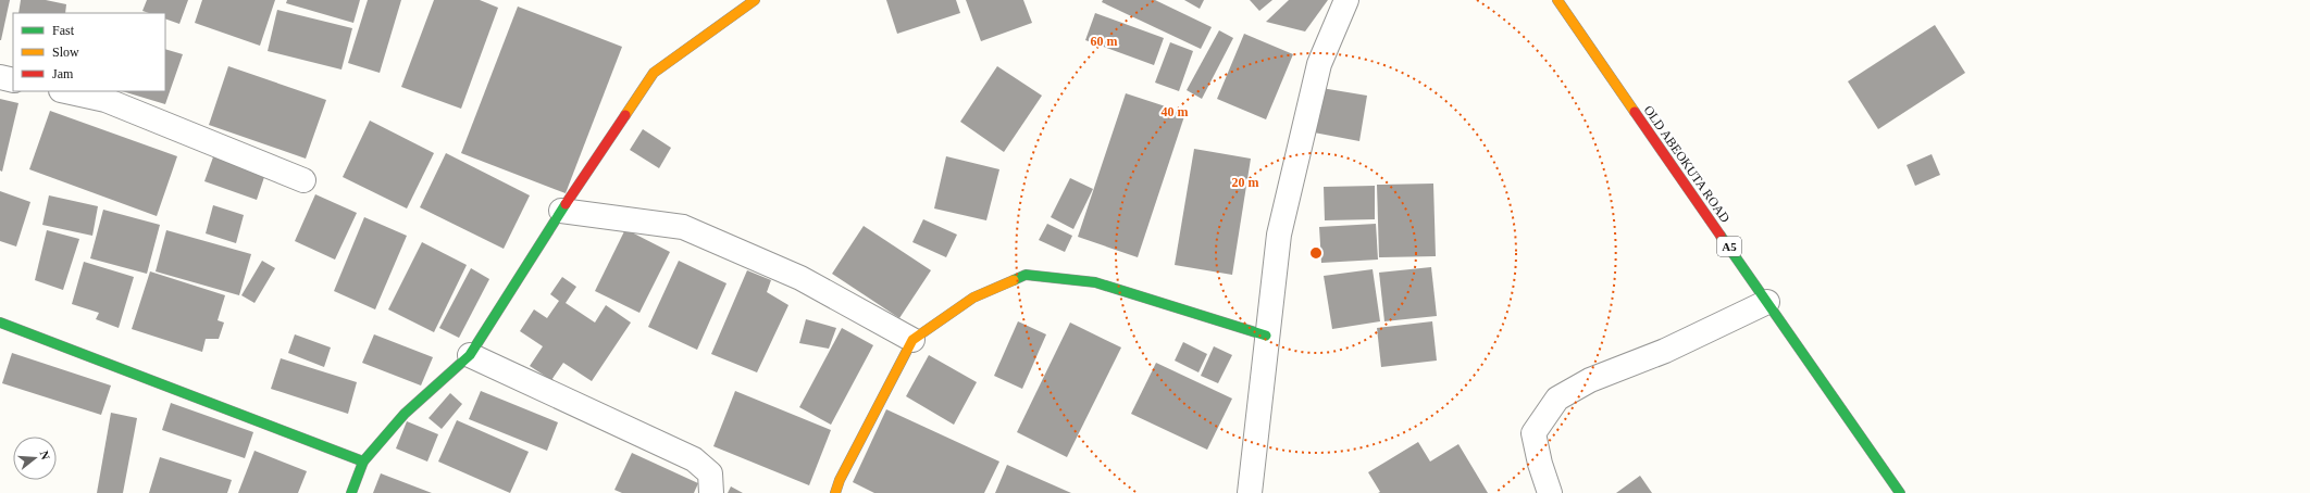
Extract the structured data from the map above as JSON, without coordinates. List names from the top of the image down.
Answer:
{
  "streets": {
    "main road": ["OLD ABEOKUTA ROAD", "A5"]
  },
  "legend": ["Fast", "Slow", "Jam"],
  "north": "right",
  "rings": ["60 m", "40 m", "20 m"]
}
